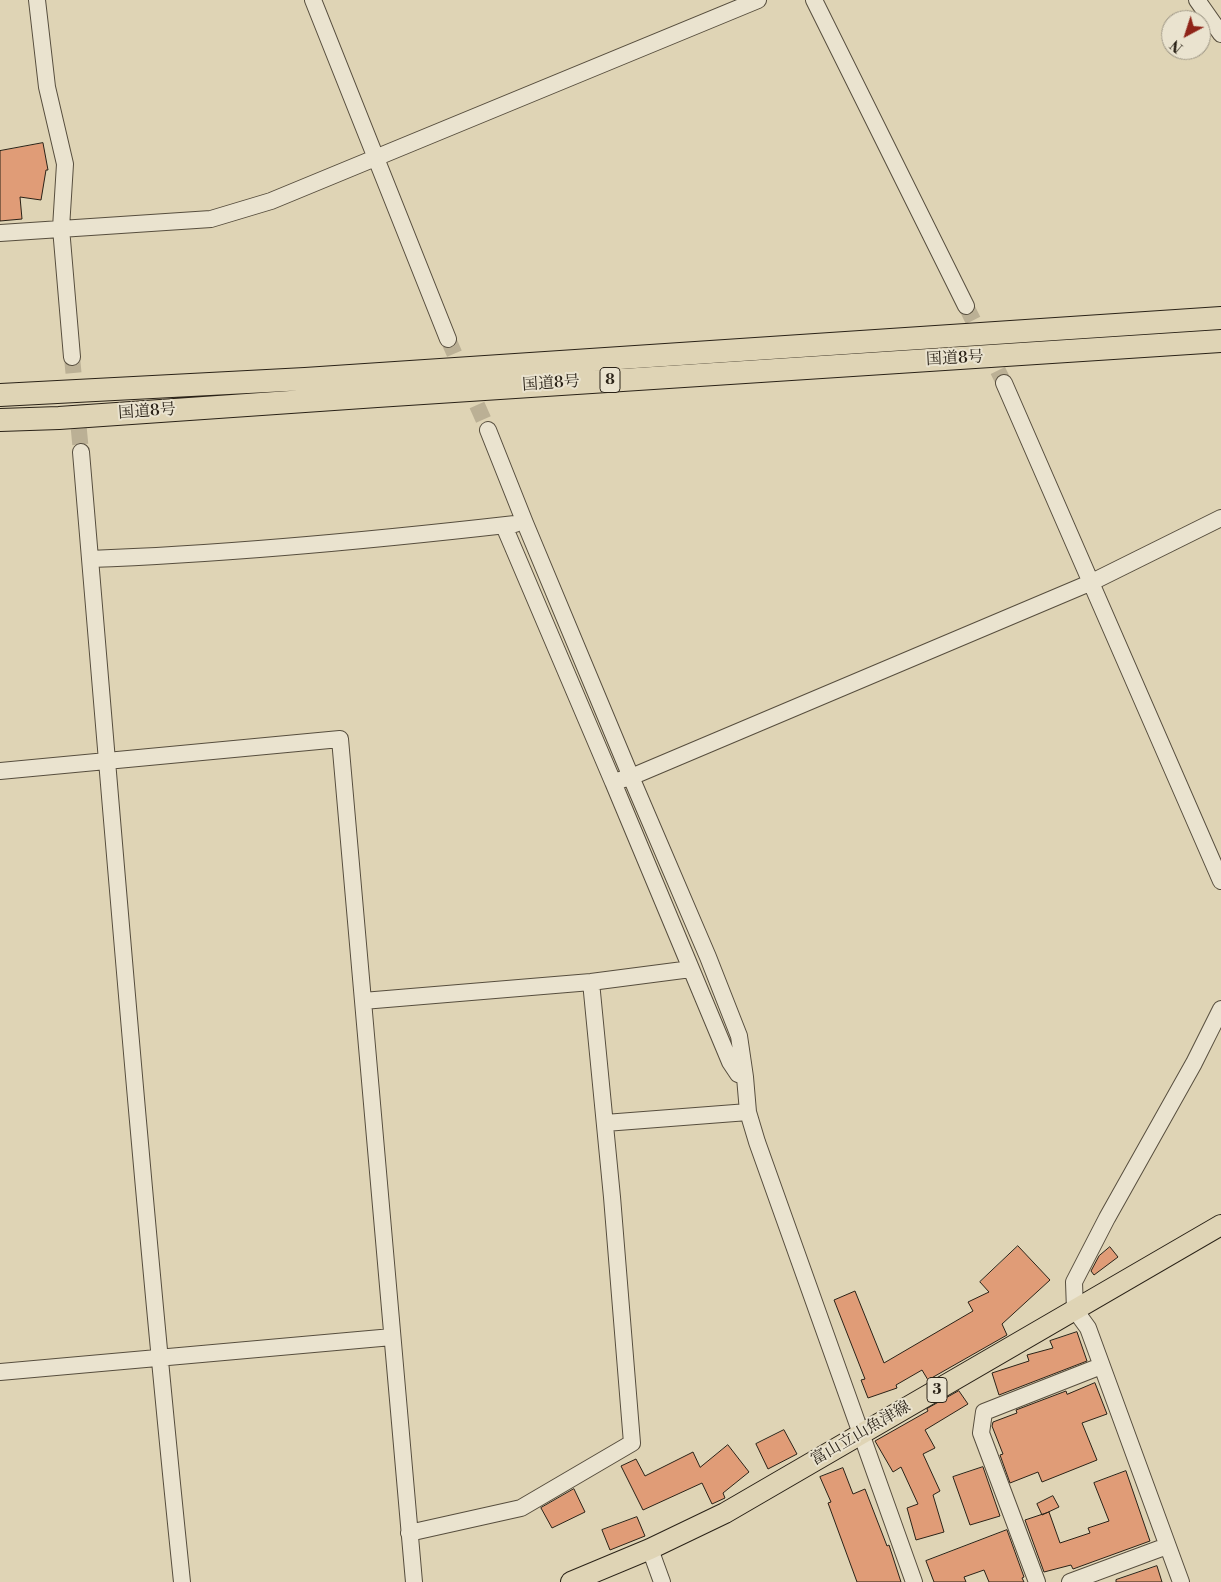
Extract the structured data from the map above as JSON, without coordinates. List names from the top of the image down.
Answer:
{
  "streets": {
    "highway": ["国道8号", "8"],
    "main road": ["3", "富山立山魚津線"]
  },
  "north": "bottom left"
}
